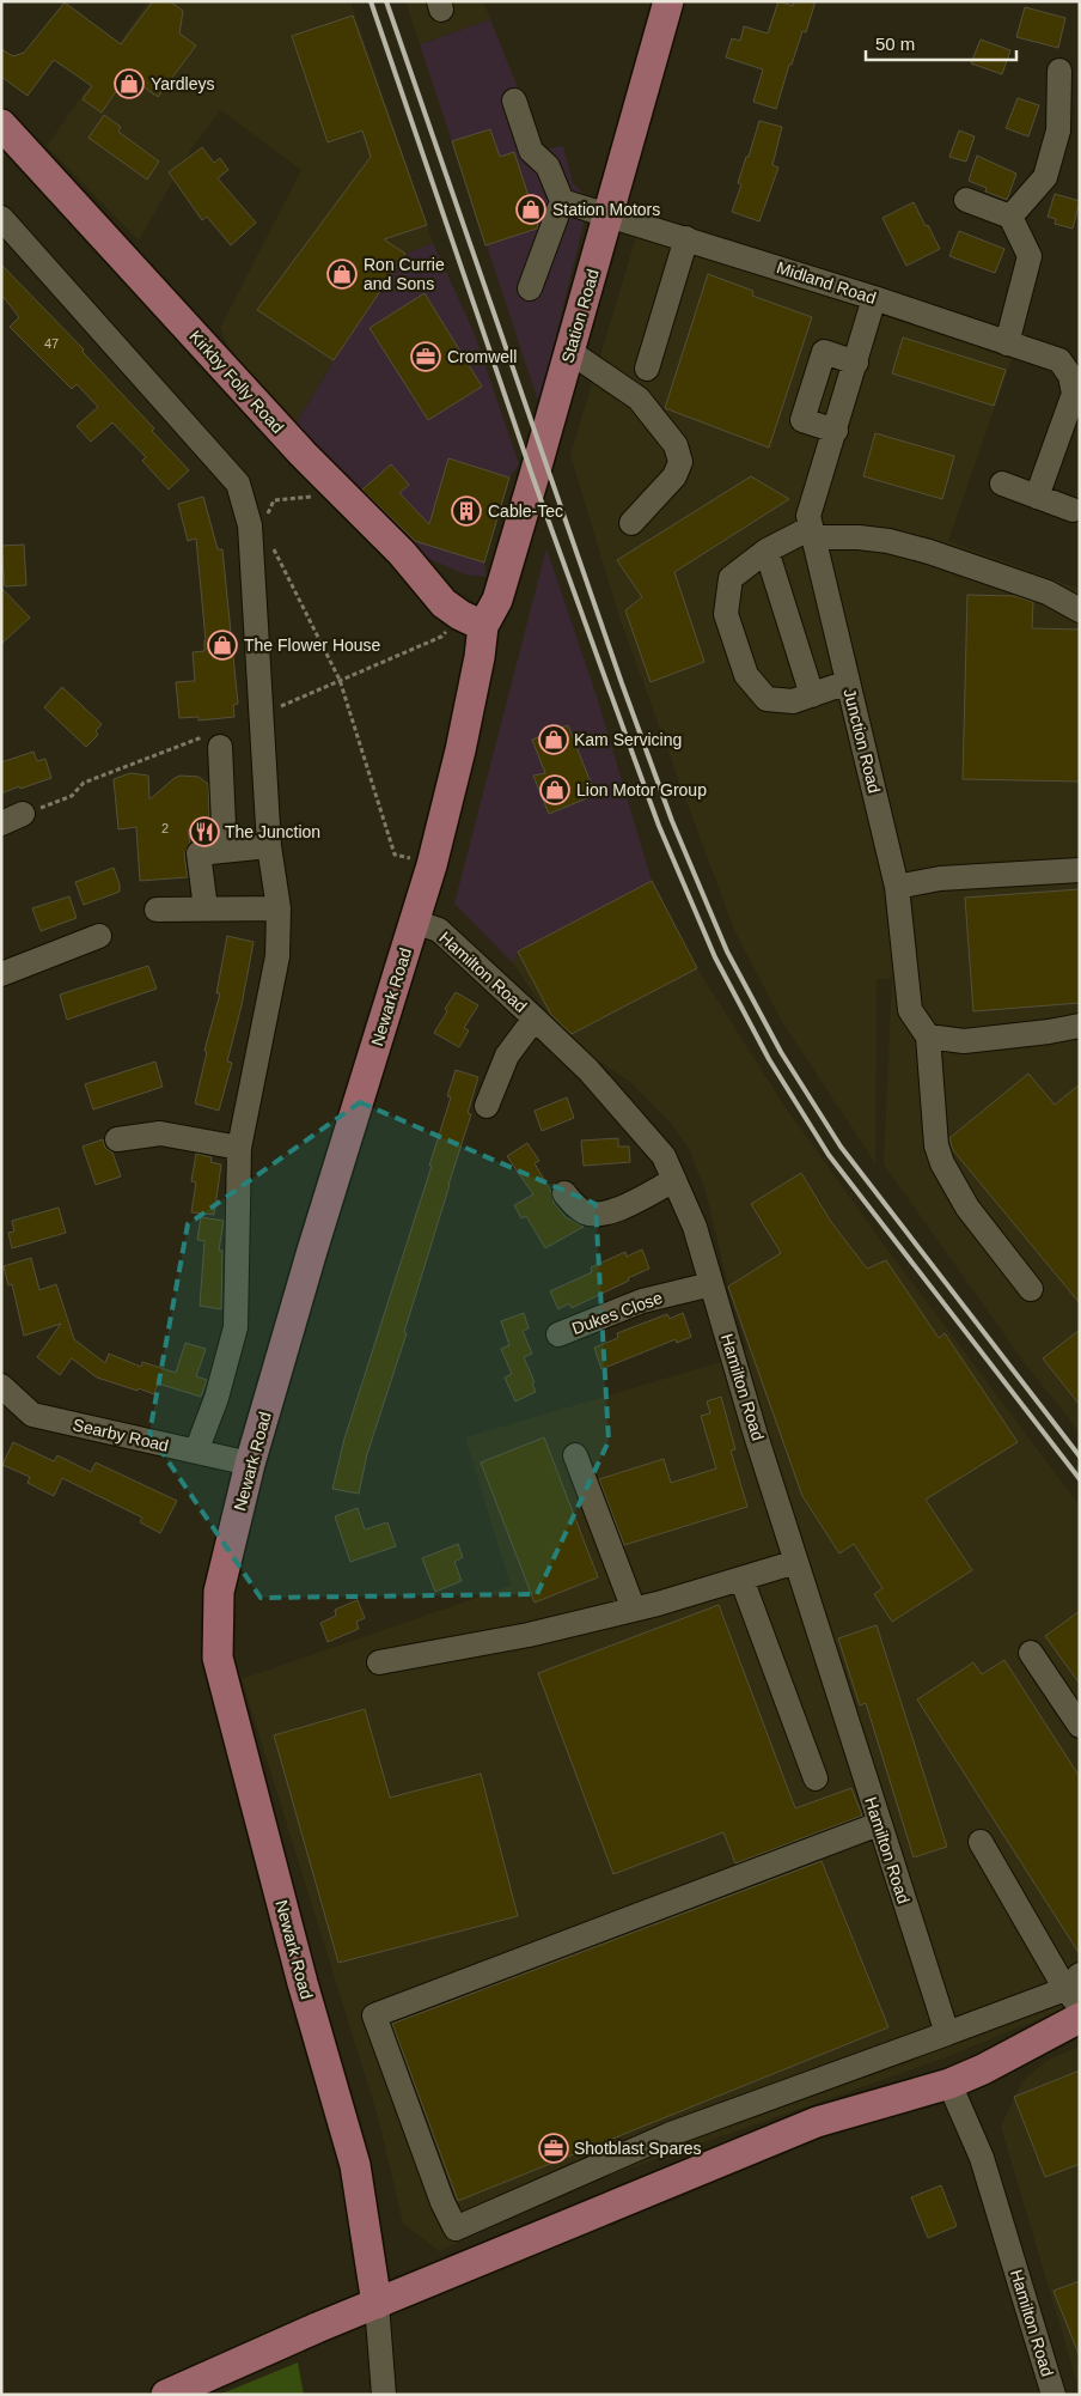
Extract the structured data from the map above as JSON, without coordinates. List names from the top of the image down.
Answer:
{
  "streets": {
    "main road": ["Station Road", "Kirkby Folly Road", "Newark Road"],
    "street": [
      "Midland Road",
      "Junction Road",
      "Hamilton Road",
      "Dukes Close",
      "Searby Road"
    ]
  },
  "crossings": [
    ["Midland Road", "Station Road"],
    ["Midland Road", "Junction Road"],
    ["Station Road", "Kirkby Folly Road"],
    ["Station Road", "Newark Road"],
    ["Kirkby Folly Road", "Newark Road"],
    ["Hamilton Road", "Newark Road"],
    ["Hamilton Road", "Dukes Close"],
    ["Newark Road", "Searby Road"]
  ],
  "places": {
    "shop": [
      "Yardleys",
      "Station Motors",
      "Ron Currie and Sons",
      "The Flower House",
      "Kam Servicing",
      "Lion Motor Group"
    ],
    "office": ["Cromwell", "Shotblast Spares"],
    "building": ["Cable-Tec"],
    "restaurant": ["The Junction"]
  },
  "house_numbers": ["47", "2"],
  "scale_bar": "50 m"
}
